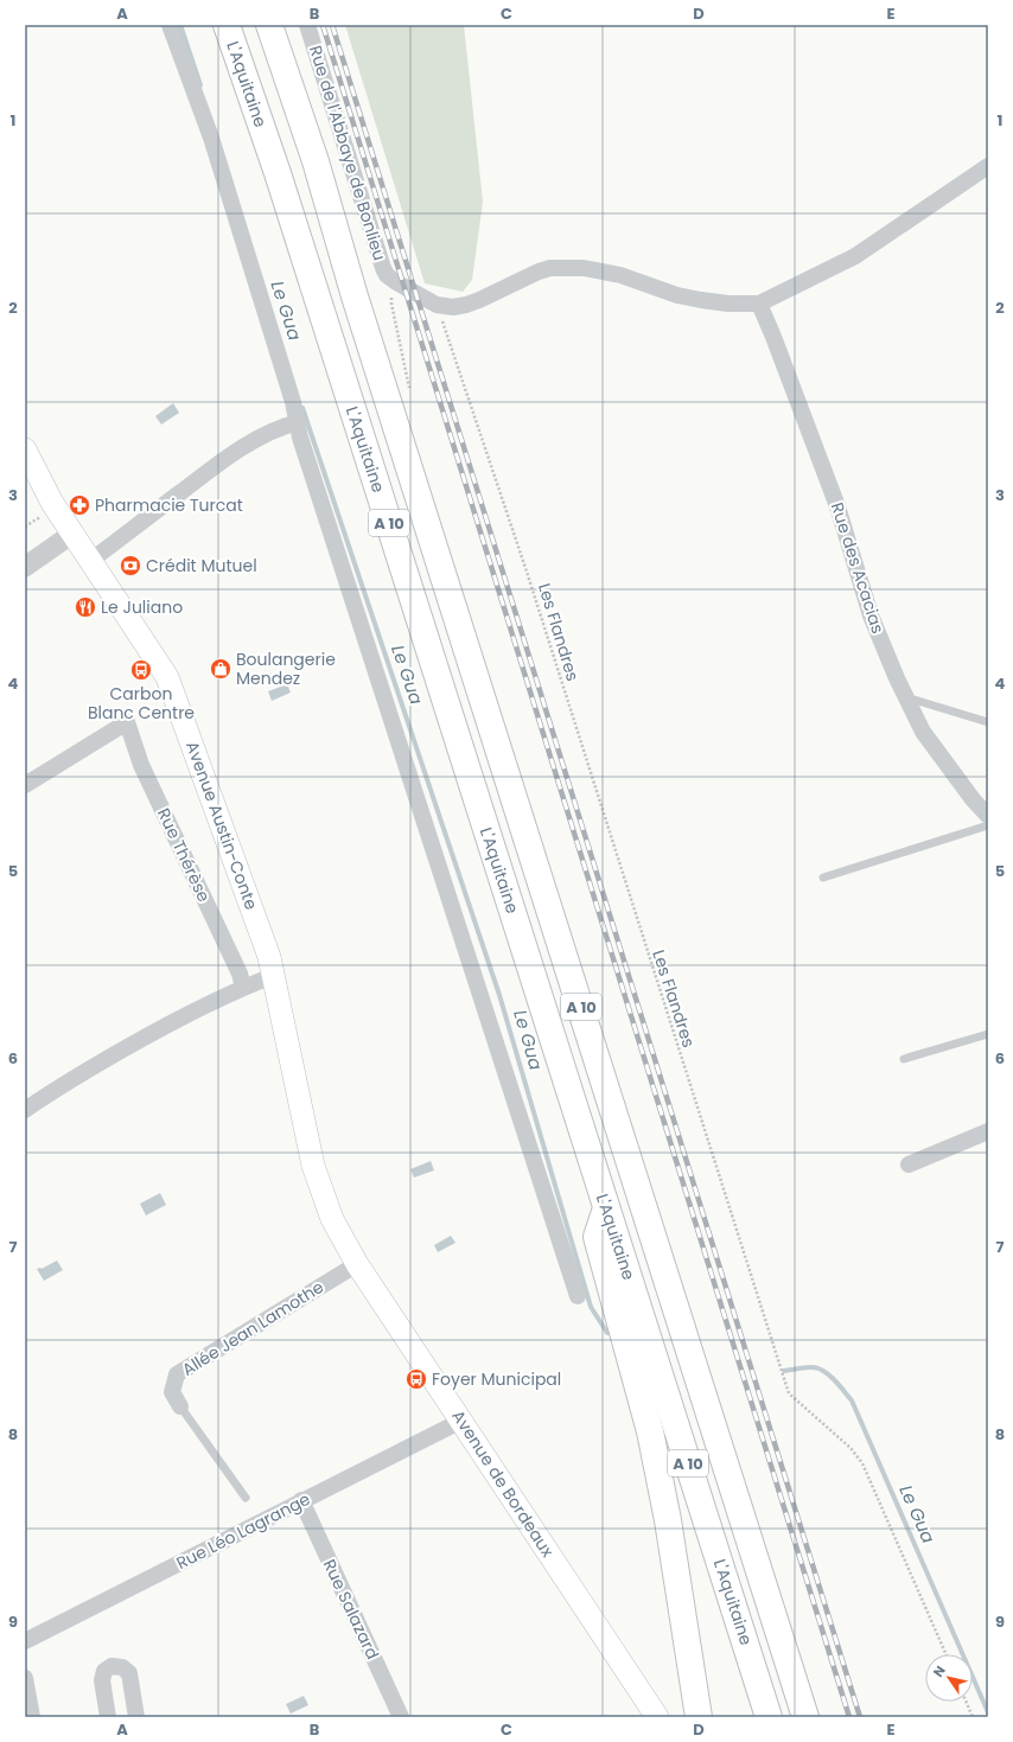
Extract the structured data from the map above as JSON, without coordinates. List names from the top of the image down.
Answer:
{
  "streets": {
    "highway": ["L'Aquitaine", "A 10"],
    "main road": ["Avenue Austin-Conte", "Avenue de Bordeaux"],
    "street": [
      "Rue de l'Abbaye de Bonlieu",
      "Rue des Acacias",
      "Rue Thérèse",
      "Allée Jean Lamothe",
      "Rue Léo Lagrange",
      "Rue Salazard"
    ],
    "path": ["Les Flandres"]
  },
  "crossings": [
    ["Rue de l'Abbaye de Bonlieu", "Rue des Acacias"],
    ["Rue de l'Abbaye de Bonlieu", "Les Flandres"],
    ["Avenue Austin-Conte", "Avenue de Bordeaux"],
    ["Allée Jean Lamothe", "Avenue de Bordeaux"],
    ["Avenue de Bordeaux", "Rue Léo Lagrange"],
    ["Rue Léo Lagrange", "Rue Salazard"]
  ],
  "water": ["Le Gua"],
  "places": {
    "pharmacy": ["Pharmacie Turcat"],
    "bank": ["Crédit Mutuel"],
    "restaurant": ["Le Juliano"],
    "shop": ["Boulangerie Mendez"],
    "bus stop": ["Carbon Blanc Centre", "Foyer Municipal"]
  },
  "north": "top left",
  "grid": {
    "columns": [
      "A",
      "B",
      "C",
      "D",
      "E"
    ],
    "rows": [
      "1",
      "2",
      "3",
      "4",
      "5",
      "6",
      "7",
      "8",
      "9"
    ]
  }
}
